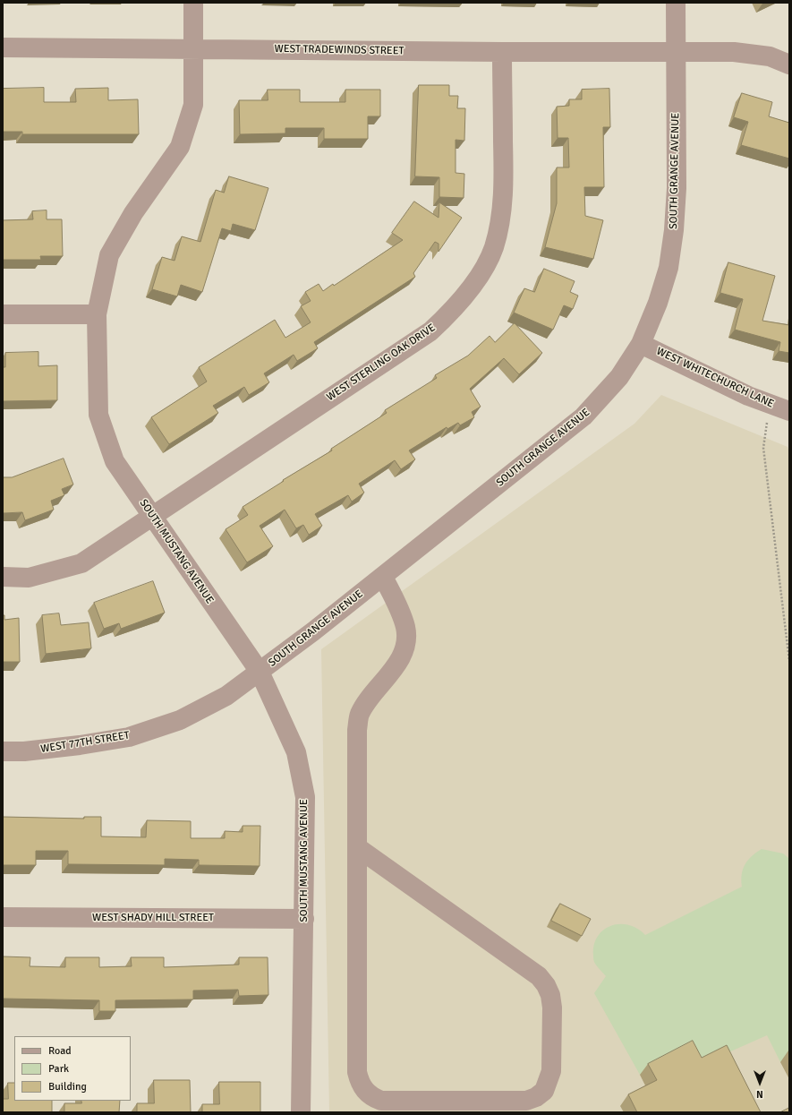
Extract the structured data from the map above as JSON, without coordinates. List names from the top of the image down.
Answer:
{
  "streets": {
    "street": [
      "WEST TRADEWINDS STREET",
      "SOUTH GRANGE AVENUE",
      "WEST STERLING OAK DRIVE",
      "WEST WHITECHURCH LANE",
      "SOUTH MUSTANG AVENUE",
      "WEST 77TH STREET",
      "WEST SHADY HILL STREET"
    ]
  },
  "crossings": [
    ["WEST TRADEWINDS STREET", "SOUTH GRANGE AVENUE"],
    ["WEST TRADEWINDS STREET", "WEST STERLING OAK DRIVE"],
    ["WEST TRADEWINDS STREET", "SOUTH MUSTANG AVENUE"],
    ["SOUTH GRANGE AVENUE", "WEST WHITECHURCH LANE"],
    ["SOUTH GRANGE AVENUE", "SOUTH MUSTANG AVENUE"],
    ["SOUTH GRANGE AVENUE", "WEST 77TH STREET"],
    ["WEST STERLING OAK DRIVE", "SOUTH MUSTANG AVENUE"],
    ["SOUTH MUSTANG AVENUE", "WEST 77TH STREET"],
    ["SOUTH MUSTANG AVENUE", "WEST SHADY HILL STREET"]
  ],
  "legend": ["Road", "Park", "Building"],
  "north": "bottom"
}
